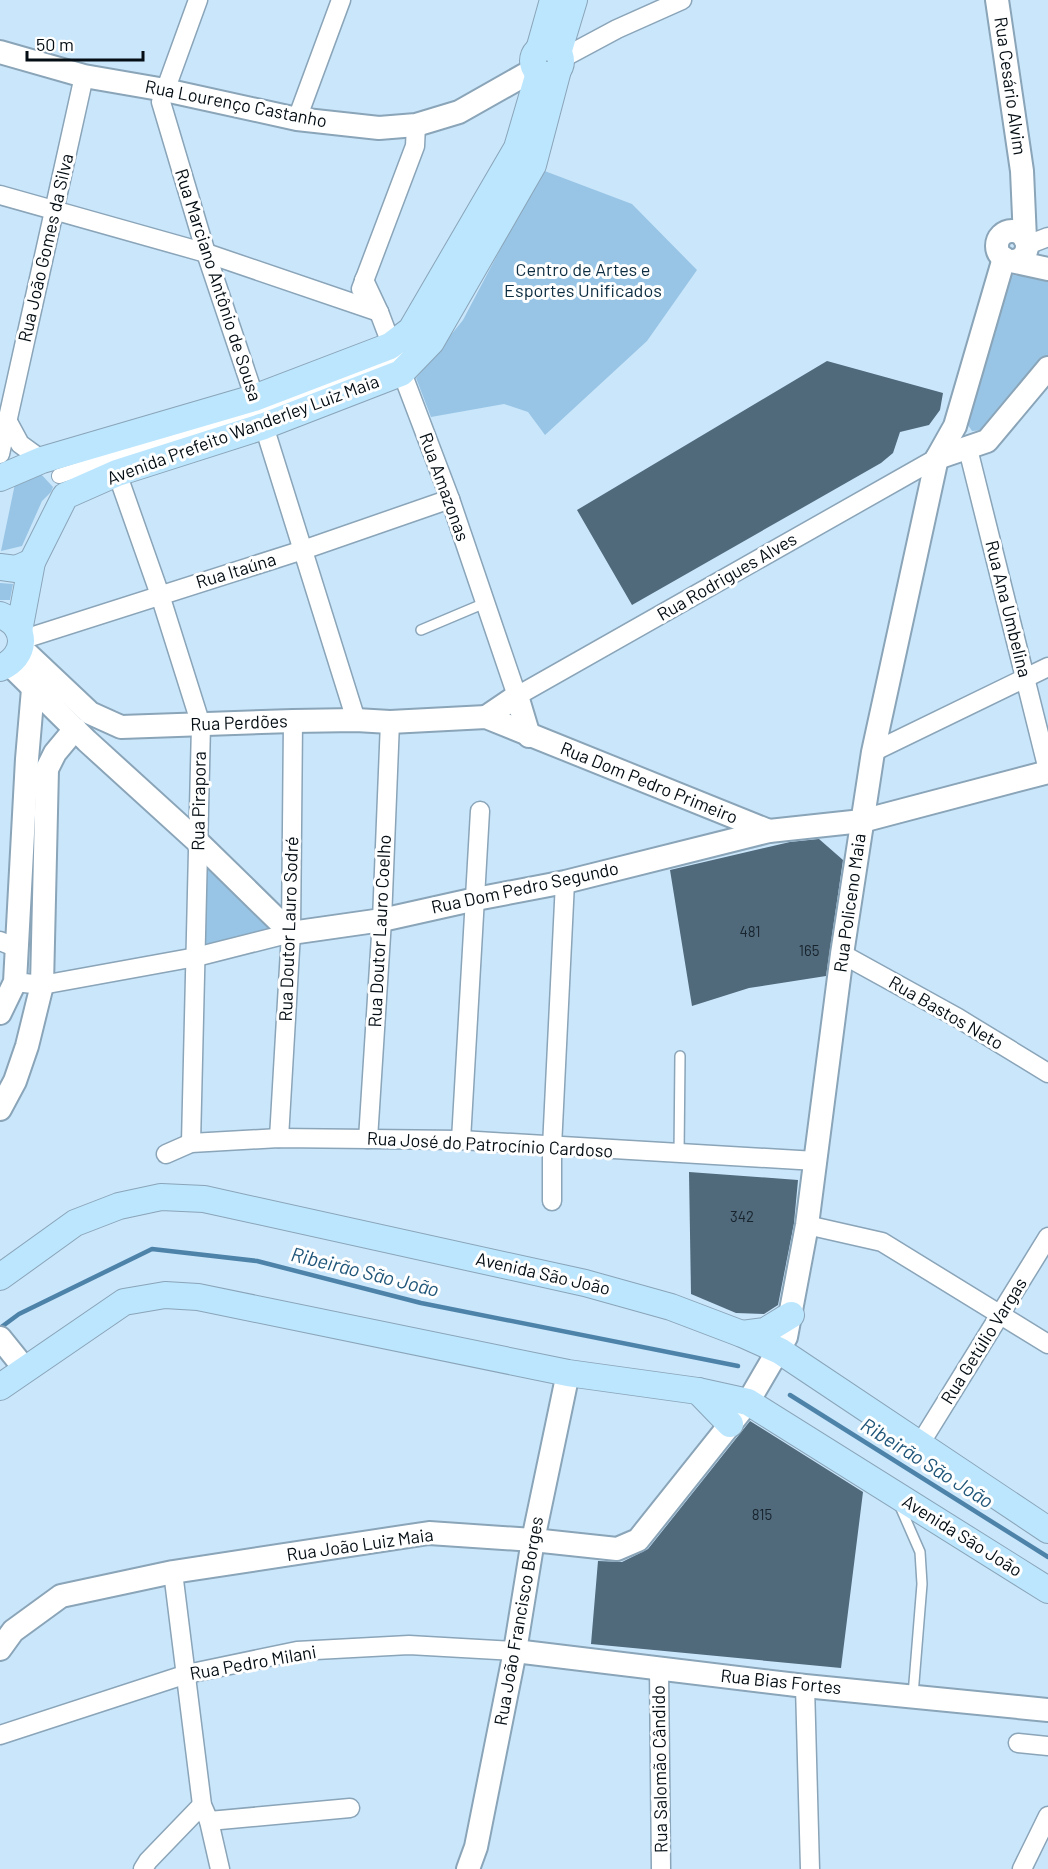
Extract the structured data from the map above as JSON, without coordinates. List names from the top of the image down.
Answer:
{
  "streets": {
    "main road": ["Avenida Prefeito Wanderley Luiz Maia", "Avenida São João"],
    "street": [
      "Rua Cesário Alvim",
      "Rua Lourenço Castanho",
      "Rua João Gomes da Silva",
      "Rua Marciano Antônio de Sousa",
      "Rua Amazonas",
      "Rua Itaúna",
      "Rua Rodrigues Alves",
      "Rua Ana Umbelina",
      "Rua Perdões",
      "Rua Dom Pedro Primeiro",
      "Rua Pirapora",
      "Rua Dom Pedro Segundo",
      "Rua Policeno Maia",
      "Rua Doutor Lauro Sodré",
      "Rua Doutor Lauro Coelho",
      "Rua Bastos Neto",
      "Rua José do Patrocínio Cardoso",
      "Rua Getúlio Vargas",
      "Rua João Luiz Maia",
      "Rua João Francisco Borges",
      "Rua Pedro Milani",
      "Rua Bias Fortes",
      "Rua Salomão Cândido"
    ]
  },
  "crossings": [
    ["Rua Cesário Alvim", "Rua Policeno Maia"],
    ["Rua Lourenço Castanho", "Rua João Gomes da Silva"],
    ["Rua Lourenço Castanho", "Rua Marciano Antônio de Sousa"],
    ["Rua Lourenço Castanho", "Avenida Prefeito Wanderley Luiz Maia"],
    ["Rua Marciano Antônio de Sousa", "Avenida Prefeito Wanderley Luiz Maia"],
    ["Rua Marciano Antônio de Sousa", "Rua Itaúna"],
    ["Rua Marciano Antônio de Sousa", "Rua Perdões"],
    ["Avenida Prefeito Wanderley Luiz Maia", "Rua Amazonas"],
    ["Avenida Prefeito Wanderley Luiz Maia", "Rua Pirapora"],
    ["Rua Amazonas", "Rua Itaúna"],
    ["Rua Amazonas", "Rua Rodrigues Alves"],
    ["Rua Itaúna", "Rua Perdões"],
    ["Rua Itaúna", "Rua Pirapora"],
    ["Rua Rodrigues Alves", "Rua Policeno Maia"],
    ["Rua Ana Umbelina", "Rua Dom Pedro Segundo"],
    ["Rua Perdões", "Rua Dom Pedro Primeiro"],
    ["Rua Perdões", "Rua Pirapora"],
    ["Rua Perdões", "Rua Doutor Lauro Sodré"],
    ["Rua Perdões", "Rua Doutor Lauro Coelho"],
    ["Rua Dom Pedro Primeiro", "Rua Dom Pedro Segundo"],
    ["Rua Pirapora", "Rua José do Patrocínio Cardoso"],
    ["Rua Dom Pedro Segundo", "Rua Policeno Maia"],
    ["Rua Dom Pedro Segundo", "Rua Doutor Lauro Sodré"],
    ["Rua Dom Pedro Segundo", "Rua Doutor Lauro Coelho"],
    ["Rua Policeno Maia", "Rua Bastos Neto"],
    ["Rua Policeno Maia", "Rua José do Patrocínio Cardoso"],
    ["Rua Policeno Maia", "Avenida São João"],
    ["Rua Policeno Maia", "Rua João Luiz Maia"],
    ["Rua Doutor Lauro Sodré", "Rua José do Patrocínio Cardoso"],
    ["Rua Doutor Lauro Coelho", "Rua José do Patrocínio Cardoso"],
    ["Avenida São João", "Rua Getúlio Vargas"],
    ["Avenida São João", "Rua João Luiz Maia"],
    ["Avenida São João", "Rua João Francisco Borges"],
    ["Rua João Luiz Maia", "Rua João Francisco Borges"],
    ["Rua João Francisco Borges", "Rua Pedro Milani"],
    ["Rua João Francisco Borges", "Rua Bias Fortes"],
    ["Rua Pedro Milani", "Rua Bias Fortes"],
    ["Rua Bias Fortes", "Rua Salomão Cândido"]
  ],
  "water": ["Ribeirão São João"],
  "parks": ["Centro de Artes e Esportes Unificados"],
  "house_numbers": [
    "481",
    "165",
    "342",
    "815"
  ],
  "scale_bar": "50 m"
}
